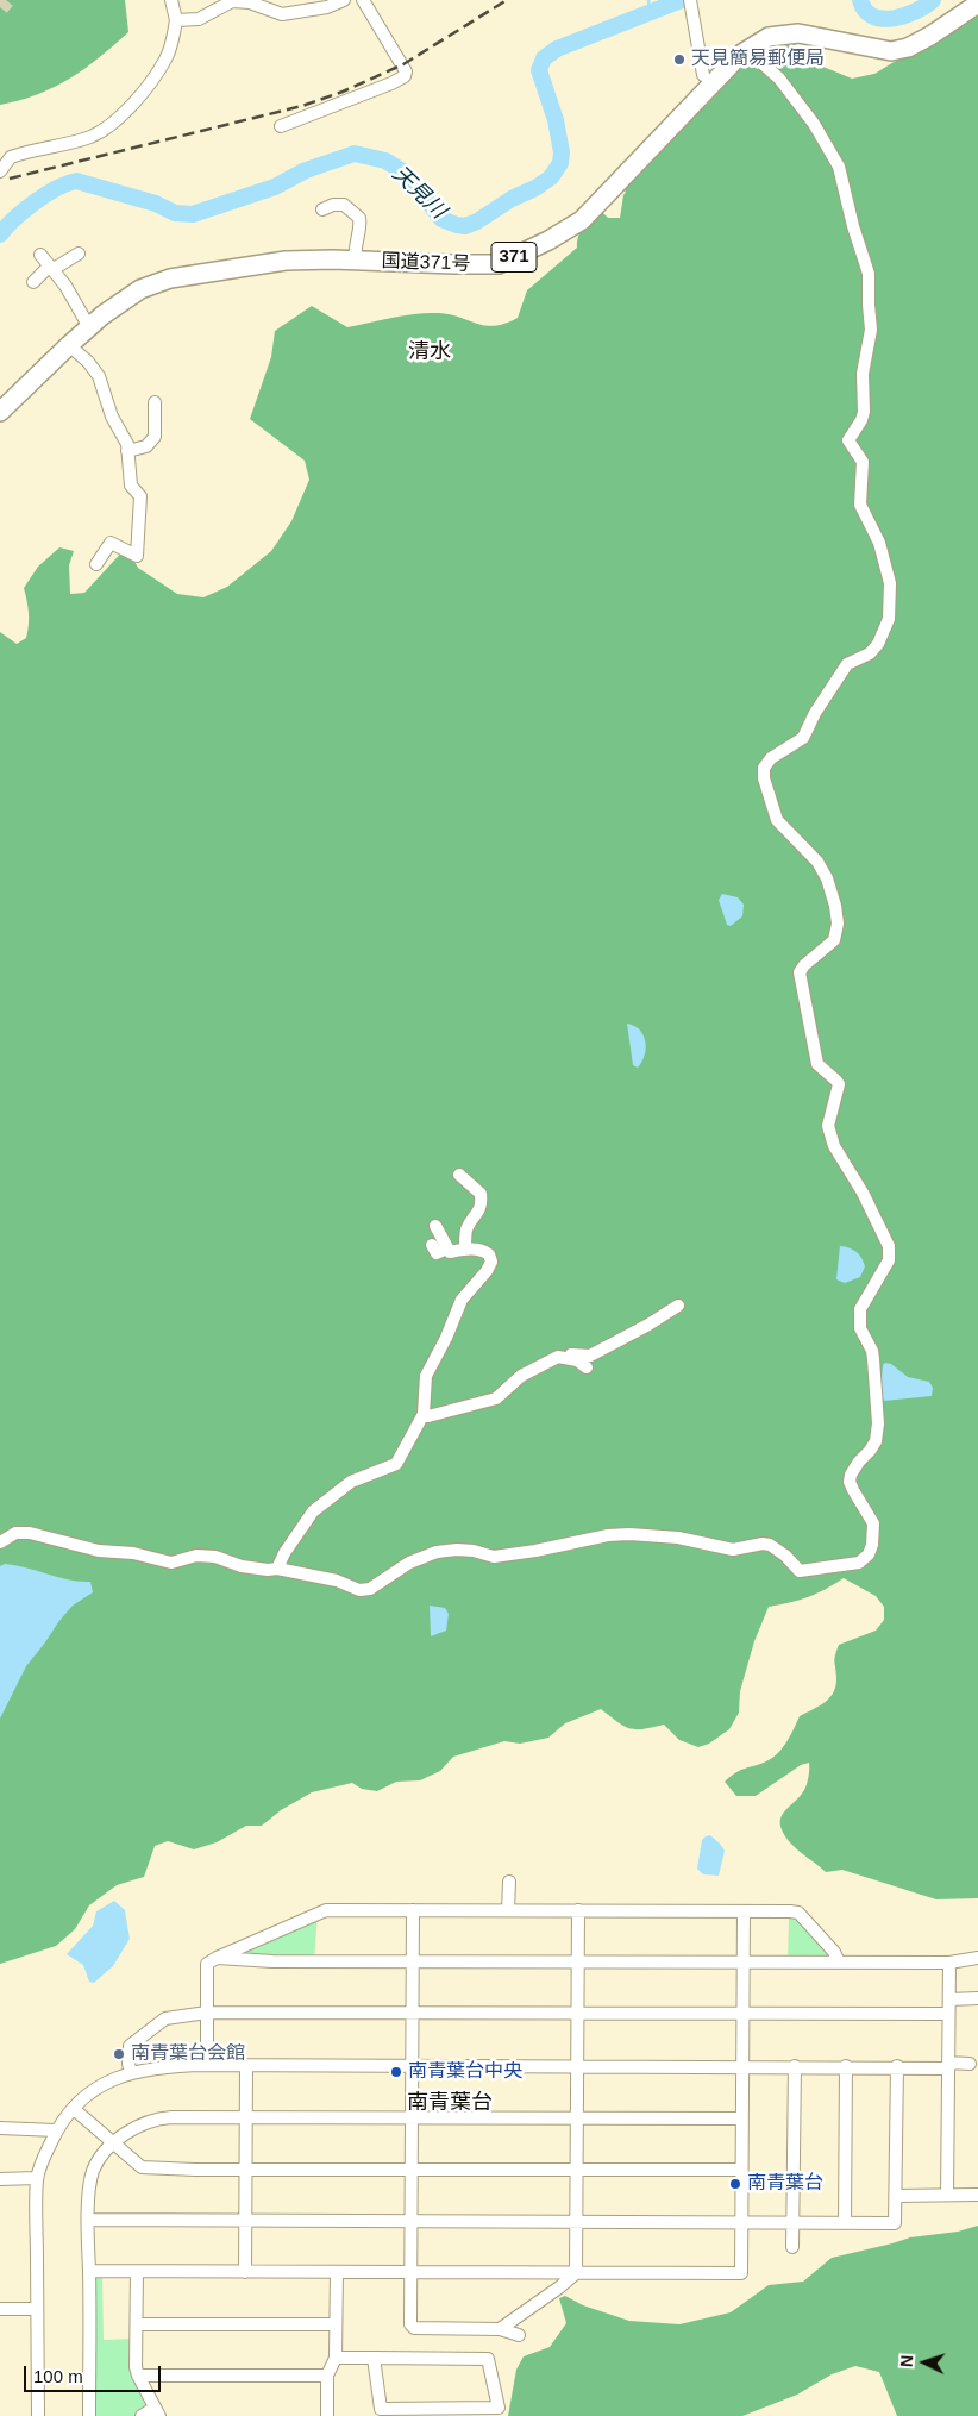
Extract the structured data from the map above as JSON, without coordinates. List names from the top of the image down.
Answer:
{
  "streets": {
    "highway": ["371", "国道371号"]
  },
  "districts": ["清水", "南青葉台"],
  "water": ["天見川"],
  "places": [
    "天見簡易郵便局",
    "南青葉台会館",
    "南青葉台中央",
    "南青葉台"
  ],
  "scale_bar": "100 m",
  "north": "left"
}
